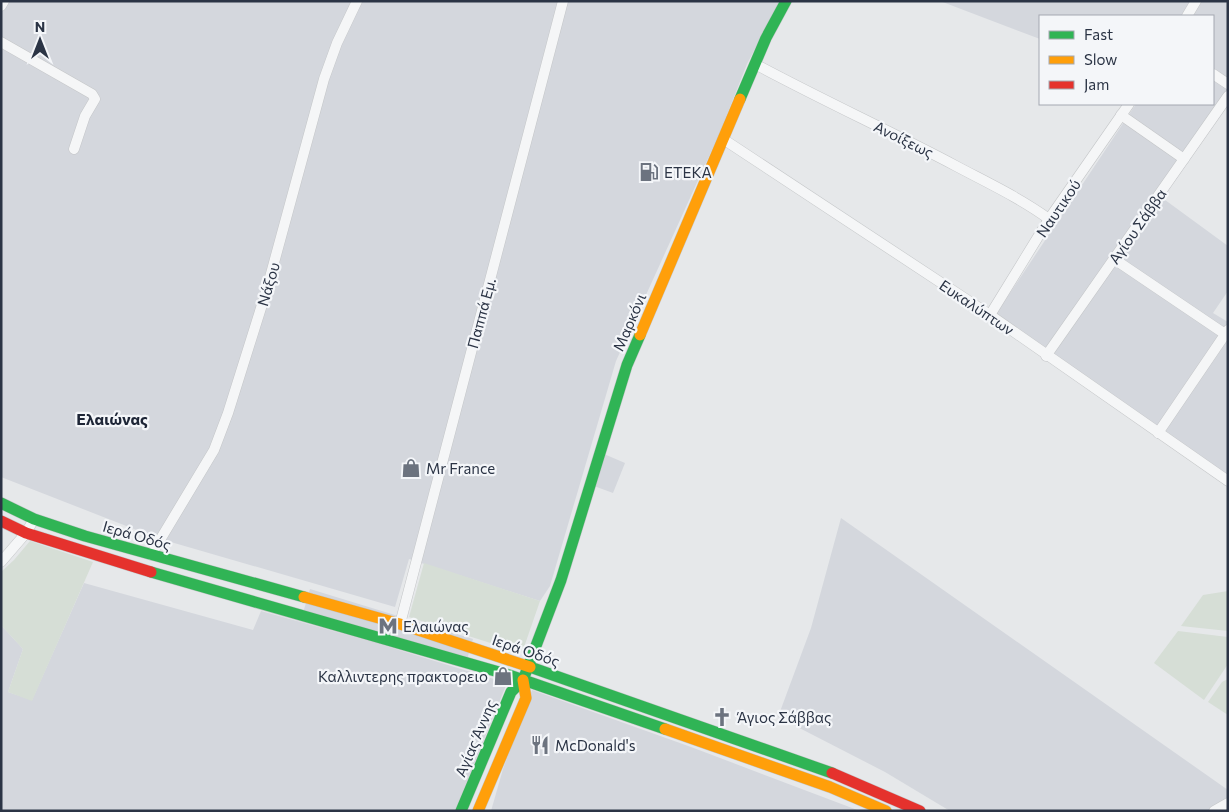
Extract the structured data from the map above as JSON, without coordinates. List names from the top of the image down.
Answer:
{
  "streets": {
    "main road": ["Μαρκόνι", "Ιερά Οδός", "Αγίας Άννης"],
    "street": [
      "Ανοίξεως",
      "Ναυτικού",
      "Αγίου Σάββα",
      "Νάξου",
      "Ευκαλύπτων",
      "Παππά Εμ."
    ]
  },
  "crossings": [
    ["Ανοίξεως", "Ναυτικού"],
    ["Ανοίξεως", "Μαρκόνι"],
    ["Ναυτικού", "Ευκαλύπτων"],
    ["Αγίου Σάββα", "Ευκαλύπτων"],
    ["Νάξου", "Ιερά Οδός"],
    ["Ευκαλύπτων", "Μαρκόνι"],
    ["Παππά Εμ.", "Ιερά Οδός"],
    ["Μαρκόνι", "Ιερά Οδός"],
    ["Μαρκόνι", "Αγίας Άννης"],
    ["Ιερά Οδός", "Αγίας Άννης"]
  ],
  "districts": ["Ελαιώνας"],
  "places": {
    "fuel station": ["ΕΤΕΚΑ"],
    "shop": ["Mr France", "Καλλιντερης πρακτορειο"],
    "metro station": ["Ελαιώνας"],
    "church": ["Άγιος Σάββας"],
    "restaurant": ["McDonald's"]
  },
  "legend": ["Fast", "Slow", "Jam"],
  "north": "top"
}
